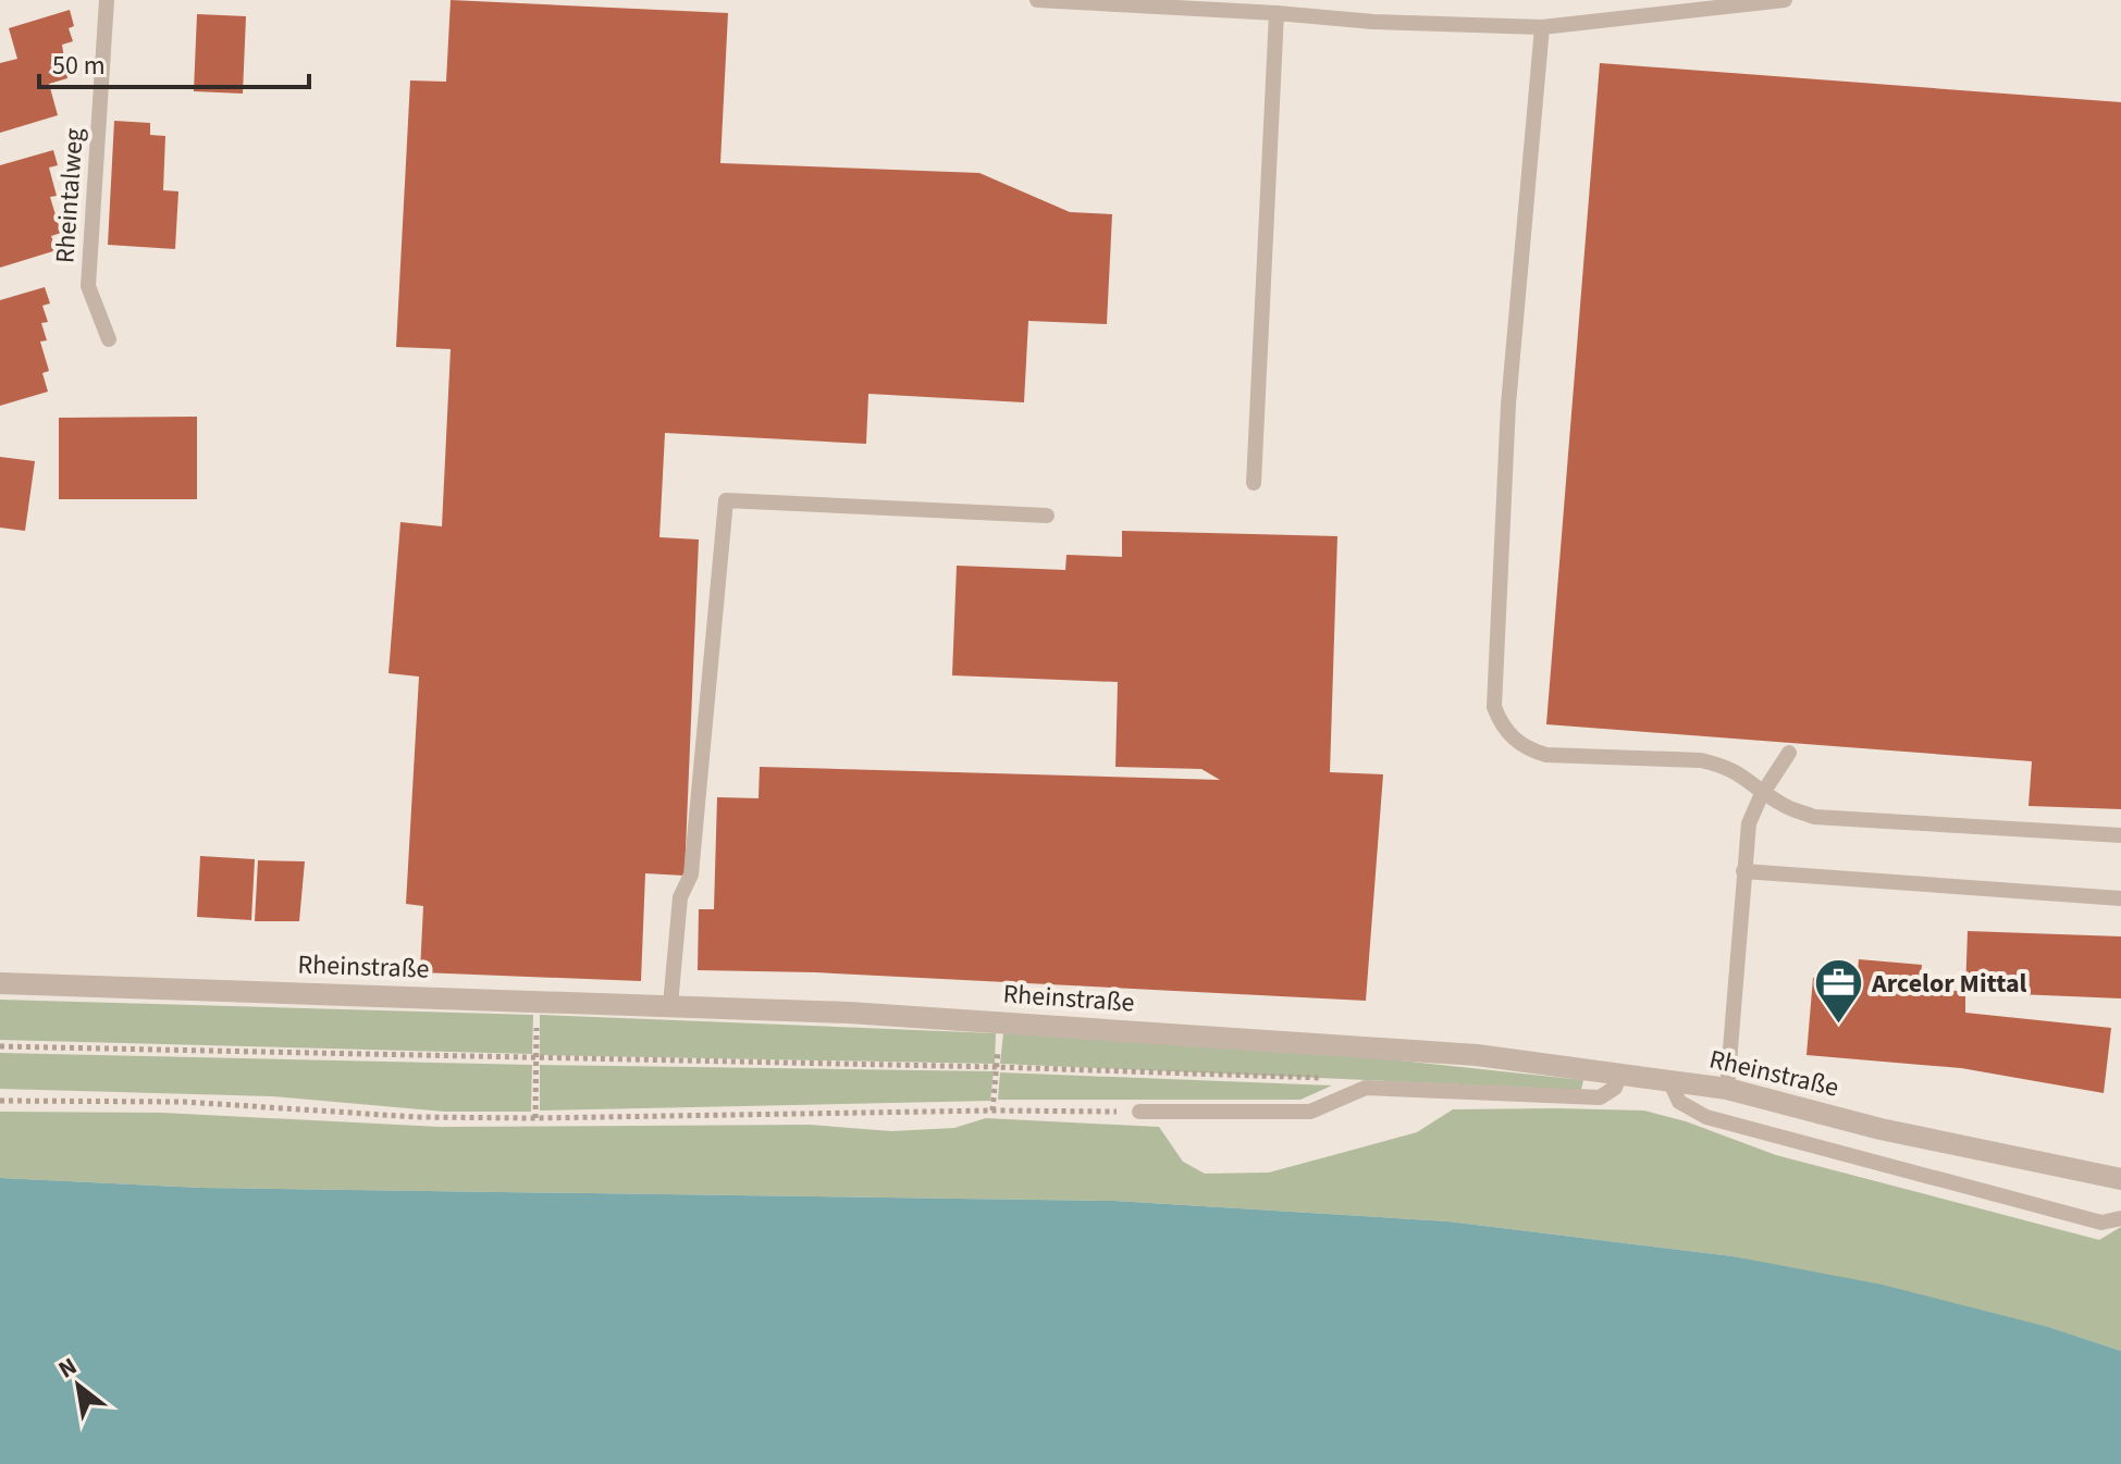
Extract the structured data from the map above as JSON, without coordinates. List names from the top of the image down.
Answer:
{
  "streets": {
    "street": ["Rheinstraße"],
    "lane": ["Rheintalweg"]
  },
  "places": {
    "office": ["Arcelor Mittal"]
  },
  "scale_bar": "50 m",
  "north": "top left"
}
